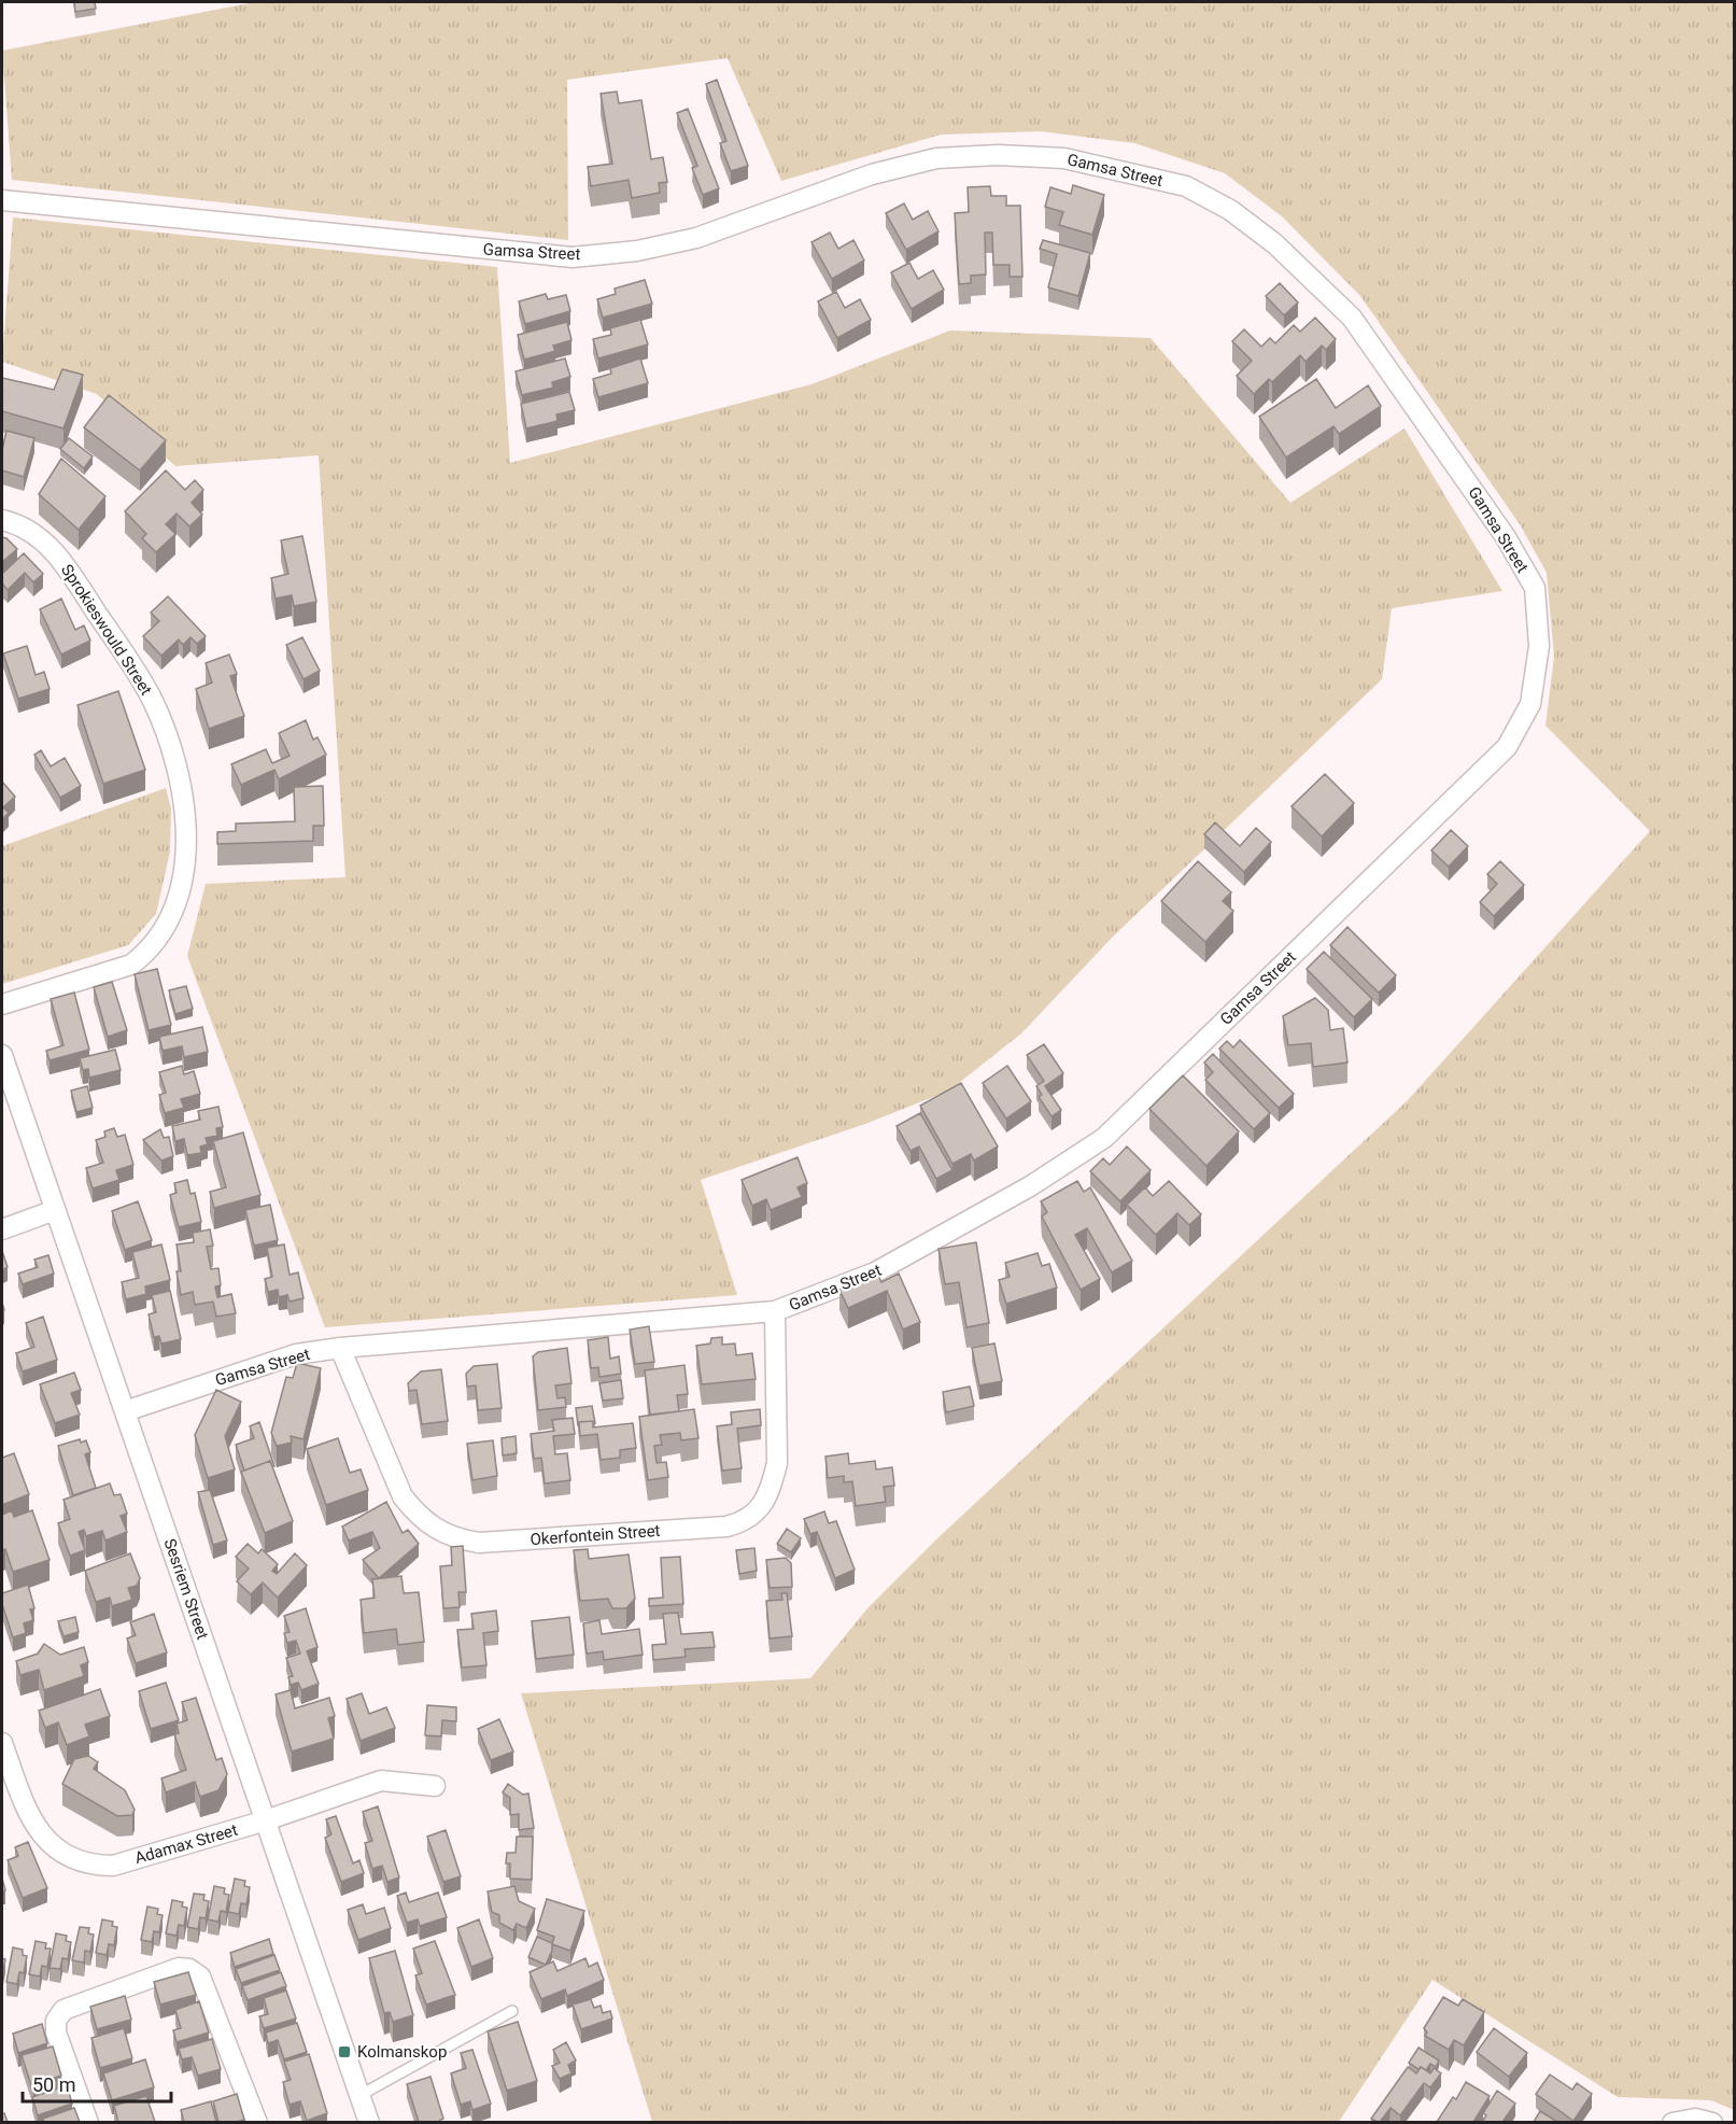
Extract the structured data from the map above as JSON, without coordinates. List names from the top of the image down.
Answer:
{
  "streets": {
    "street": [
      "Gamsa Street",
      "Sprokieswould Street",
      "Okerfontein Street",
      "Sesriem Street",
      "Adamax Street"
    ]
  },
  "crossings": [
    ["Gamsa Street", "Okerfontein Street"],
    ["Gamsa Street", "Sesriem Street"],
    ["Sesriem Street", "Adamax Street"]
  ],
  "places": {
    "transit": ["Kolmanskop"]
  },
  "scale_bar": "50 m"
}
